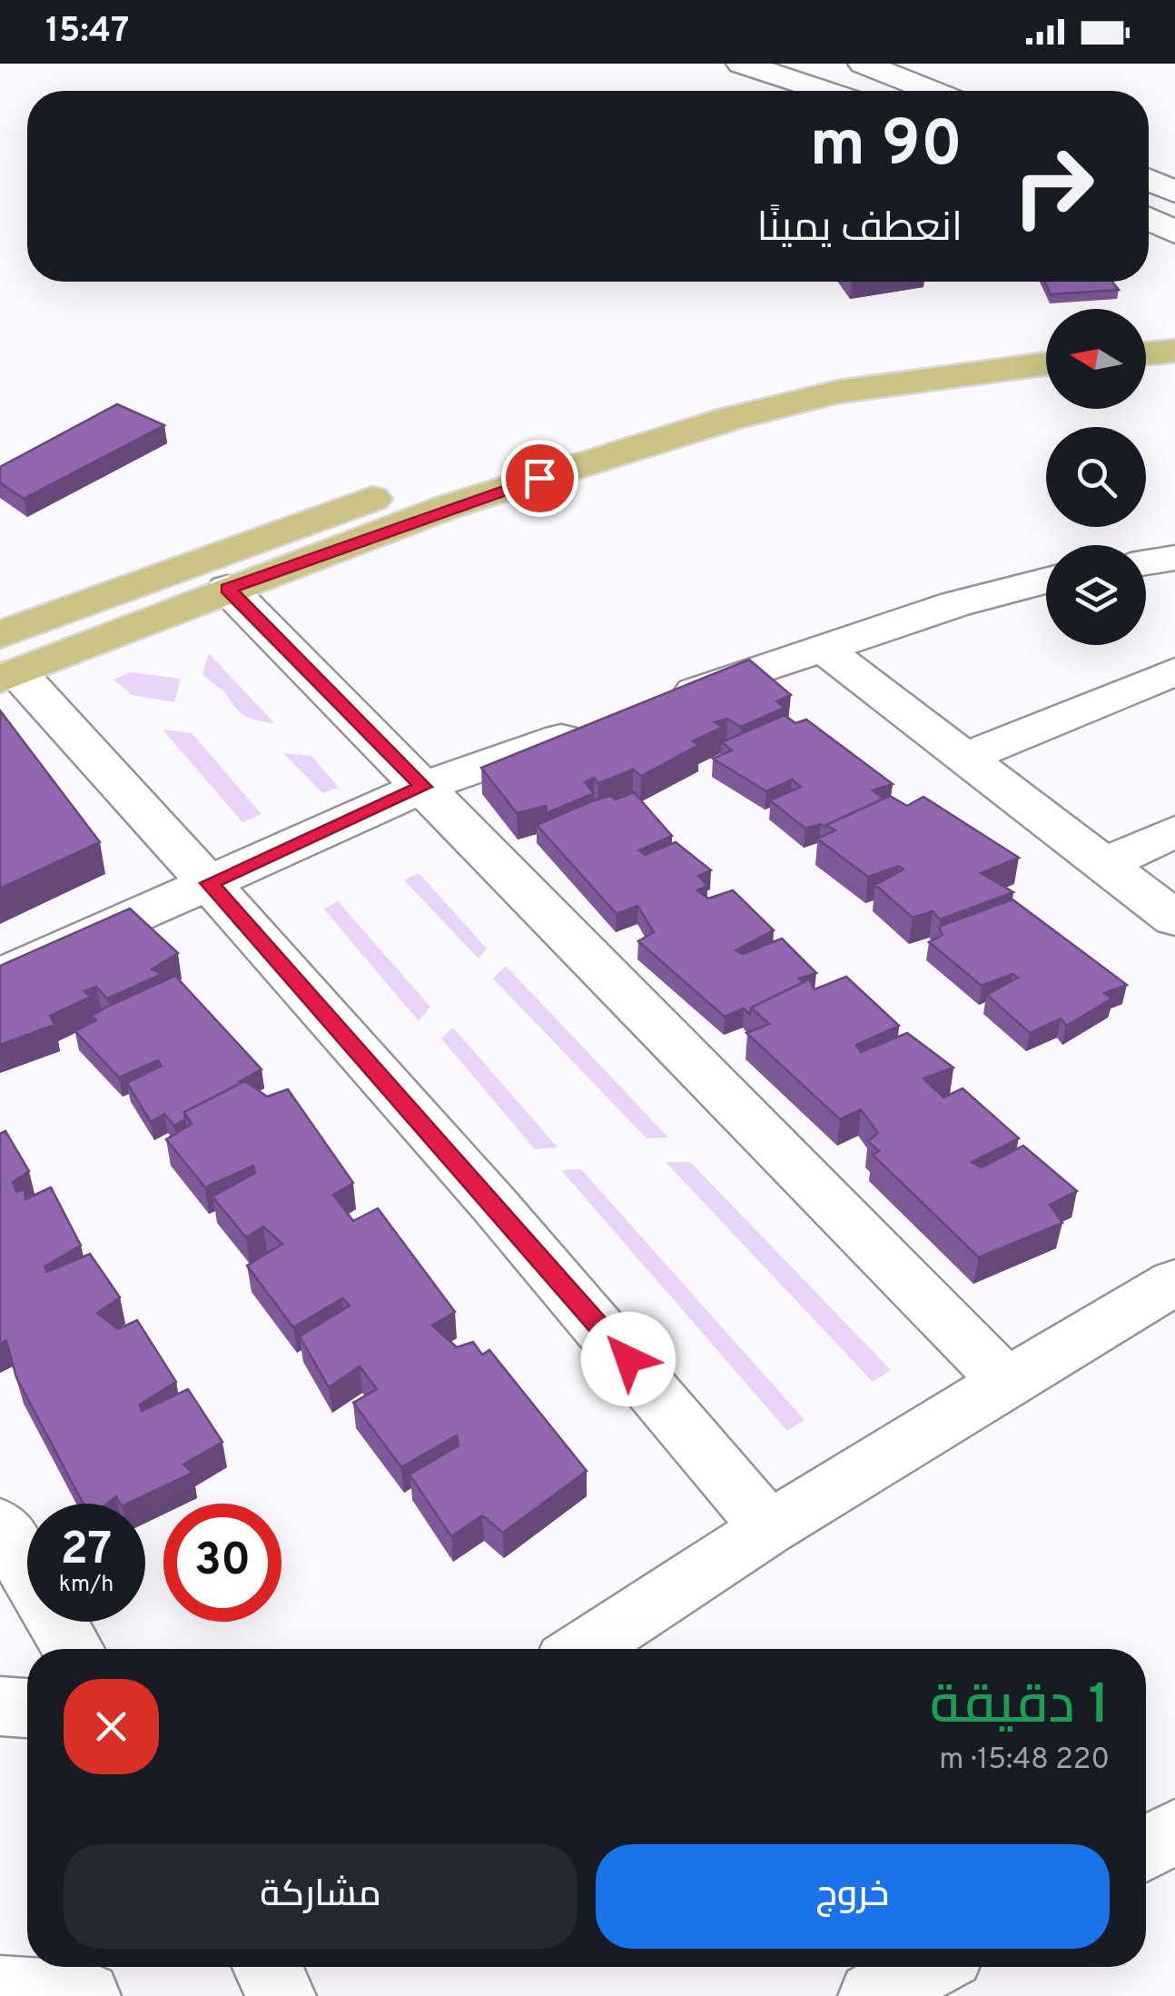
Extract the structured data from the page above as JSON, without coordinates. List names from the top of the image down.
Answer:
{
  "north": "left",
  "page": {
    "status": "15:47",
    "turn": ["90 m", "انعطف يمينًا"],
    "speed": "27 km/h",
    "limit": "30",
    "heading": ["1 دقيقة", "220 m · 15:48"],
    "buttons": ["خروج", "مشاركة"]
  }
}
